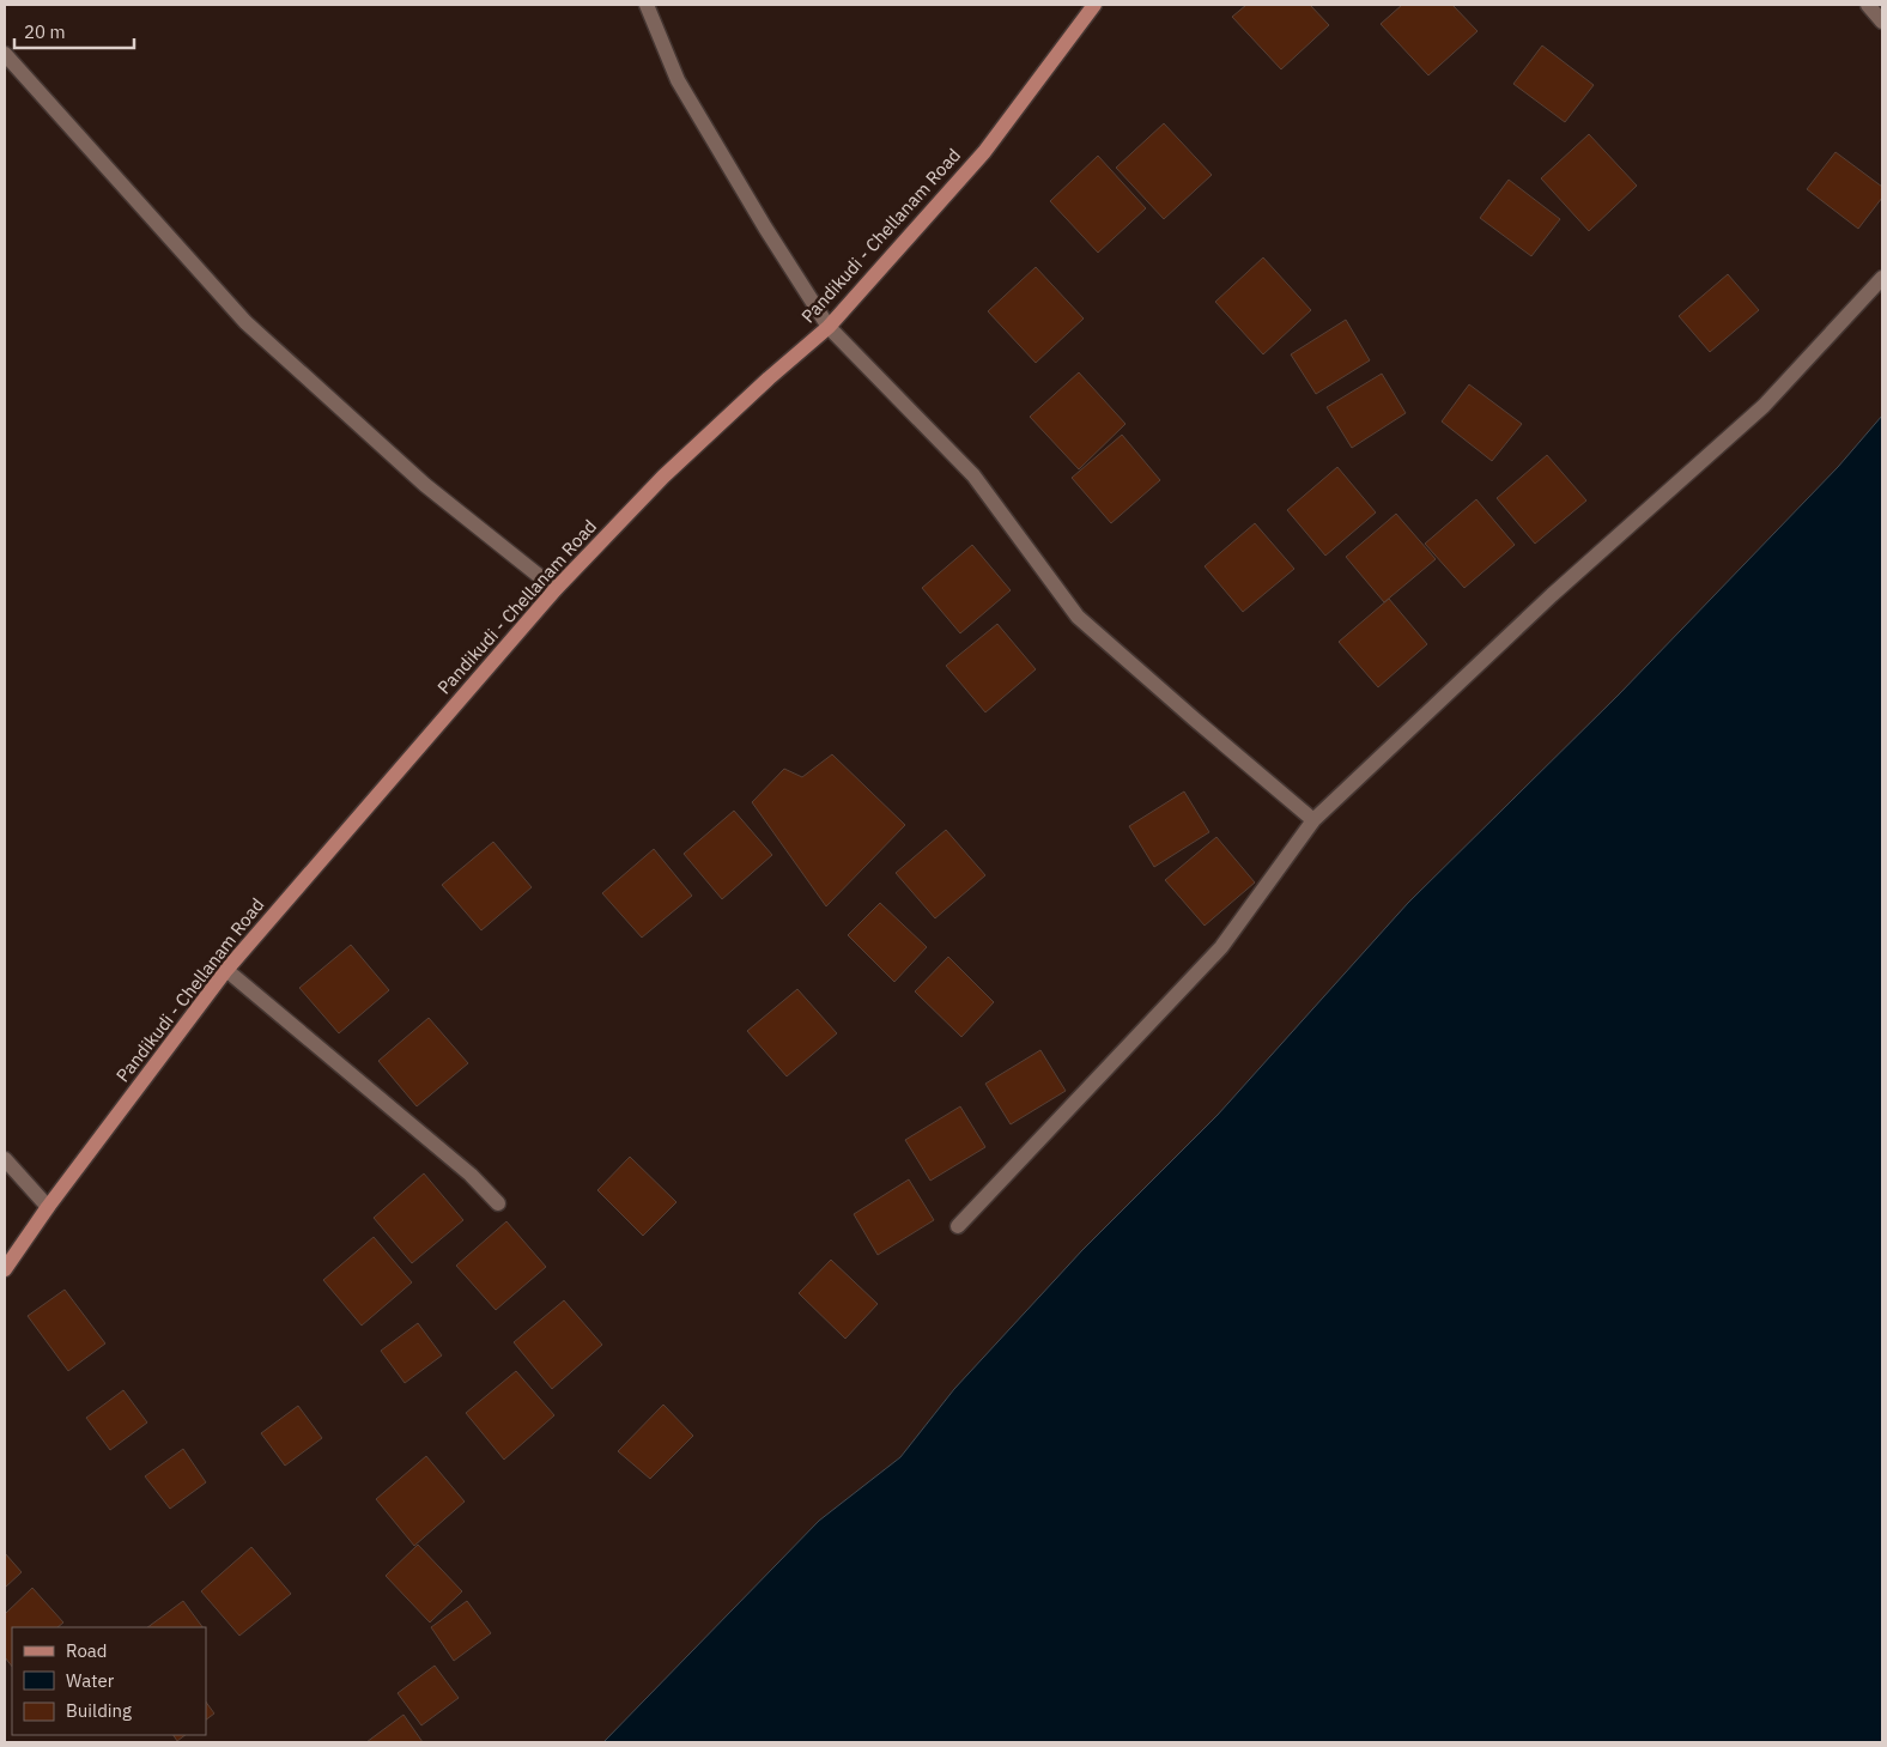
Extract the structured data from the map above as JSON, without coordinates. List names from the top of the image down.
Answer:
{
  "streets": {
    "main road": ["Pandikudi - Chellanam Road"]
  },
  "legend": ["Road", "Water", "Building"],
  "scale_bar": "20 m"
}
